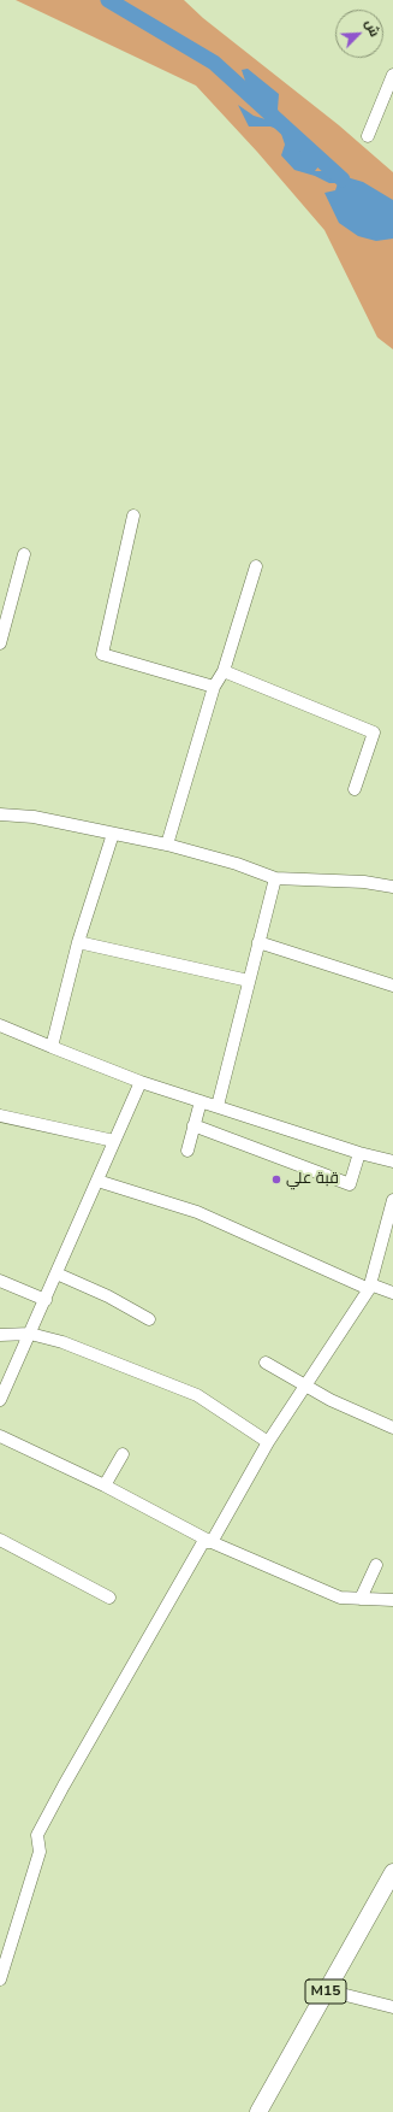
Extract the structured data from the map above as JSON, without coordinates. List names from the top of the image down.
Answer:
{
  "streets": {
    "highway": ["M15"]
  },
  "places": ["قبة علي"],
  "north": "top right"
}
